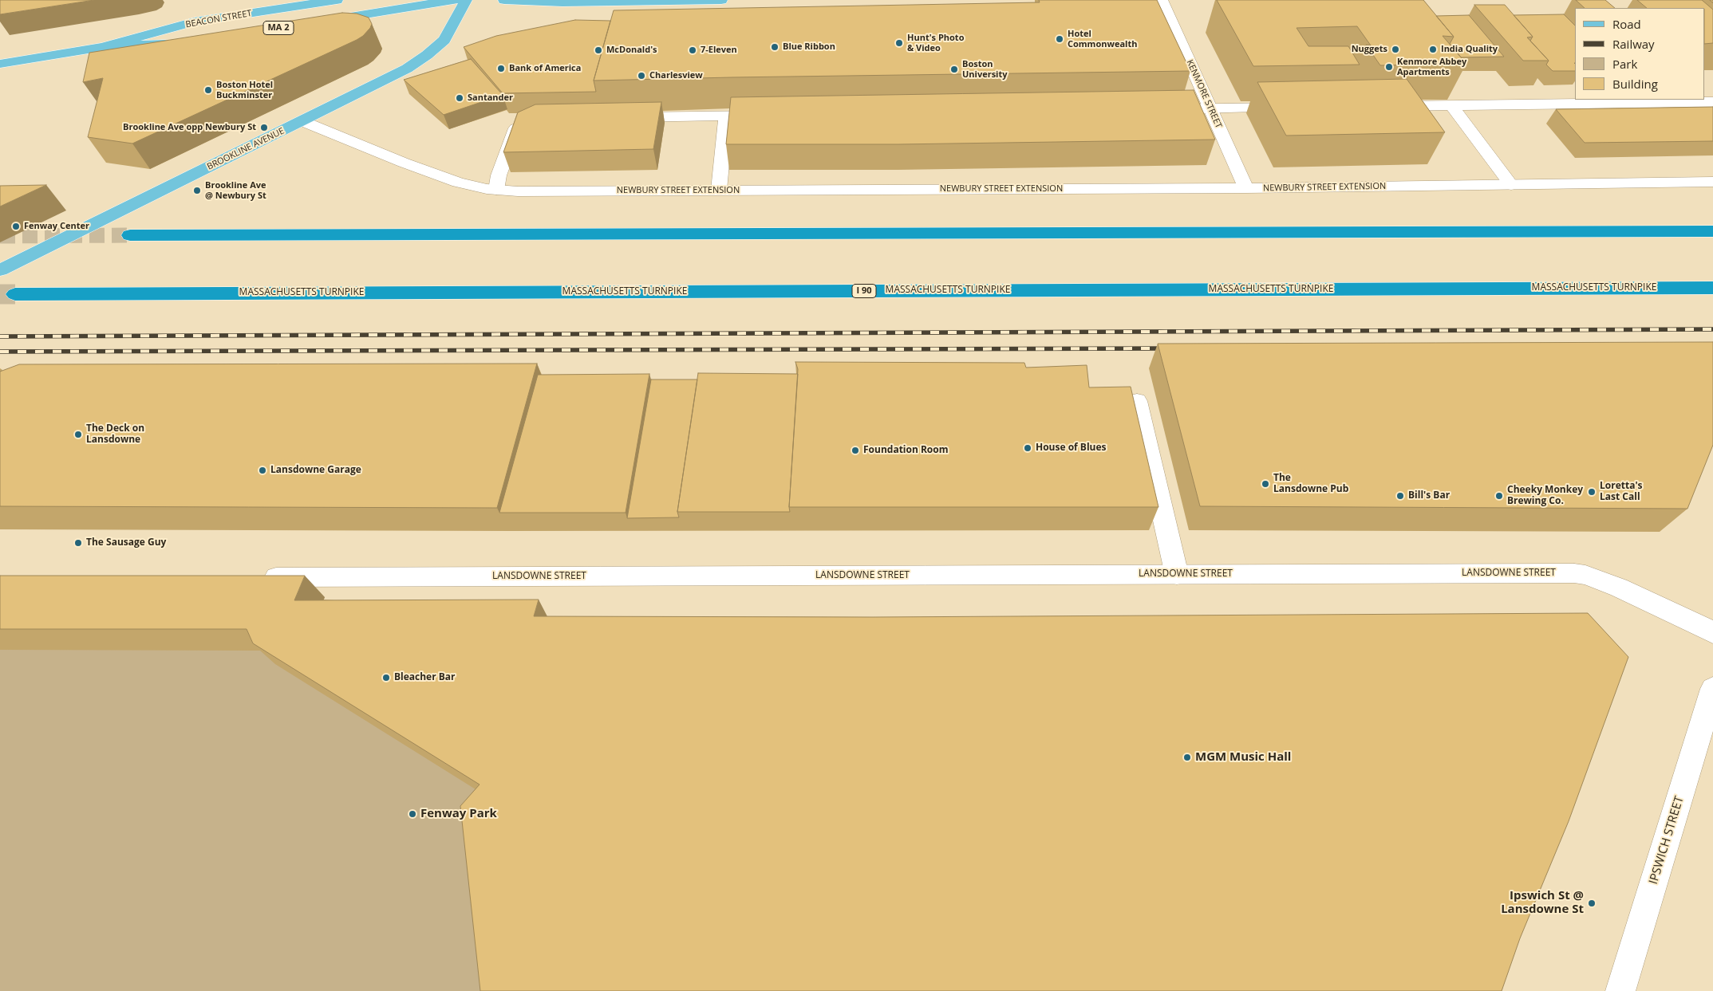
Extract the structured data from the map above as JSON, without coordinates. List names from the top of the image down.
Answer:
{
  "streets": {
    "highway": ["MASSACHUSETTS TURNPIKE", "I 90"],
    "main road": ["BEACON STREET", "MA 2", "BROOKLINE AVENUE"],
    "street": [
      "KENMORE STREET",
      "NEWBURY STREET EXTENSION",
      "LANSDOWNE STREET",
      "IPSWICH STREET"
    ]
  },
  "crossings": [
    ["KENMORE STREET", "NEWBURY STREET EXTENSION"],
    ["BROOKLINE AVENUE", "NEWBURY STREET EXTENSION"]
  ],
  "places": [
    "Hotel Commonwealth",
    "Hunt's Photo & Video",
    "Blue Ribbon",
    "Nuggets",
    "India Quality",
    "McDonald's",
    "7-Eleven",
    "Kenmore Abbey Apartments",
    "Bank of America",
    "Boston University",
    "Charlesview",
    "Boston Hotel Buckminster",
    "Santander",
    "Brookline Ave opp Newbury St",
    "Brookline Ave @ Newbury St",
    "Fenway Center",
    "The Deck on Lansdowne",
    "House of Blues",
    "Foundation Room",
    "Lansdowne Garage",
    "The Lansdowne Pub",
    "Loretta's Last Call",
    "Bill's Bar",
    "Cheeky Monkey Brewing Co.",
    "The Sausage Guy",
    "Bleacher Bar",
    "MGM Music Hall",
    "Fenway Park",
    "Ipswich St @ Lansdowne St"
  ],
  "legend": [
    "Road",
    "Railway",
    "Park",
    "Building"
  ]
}
